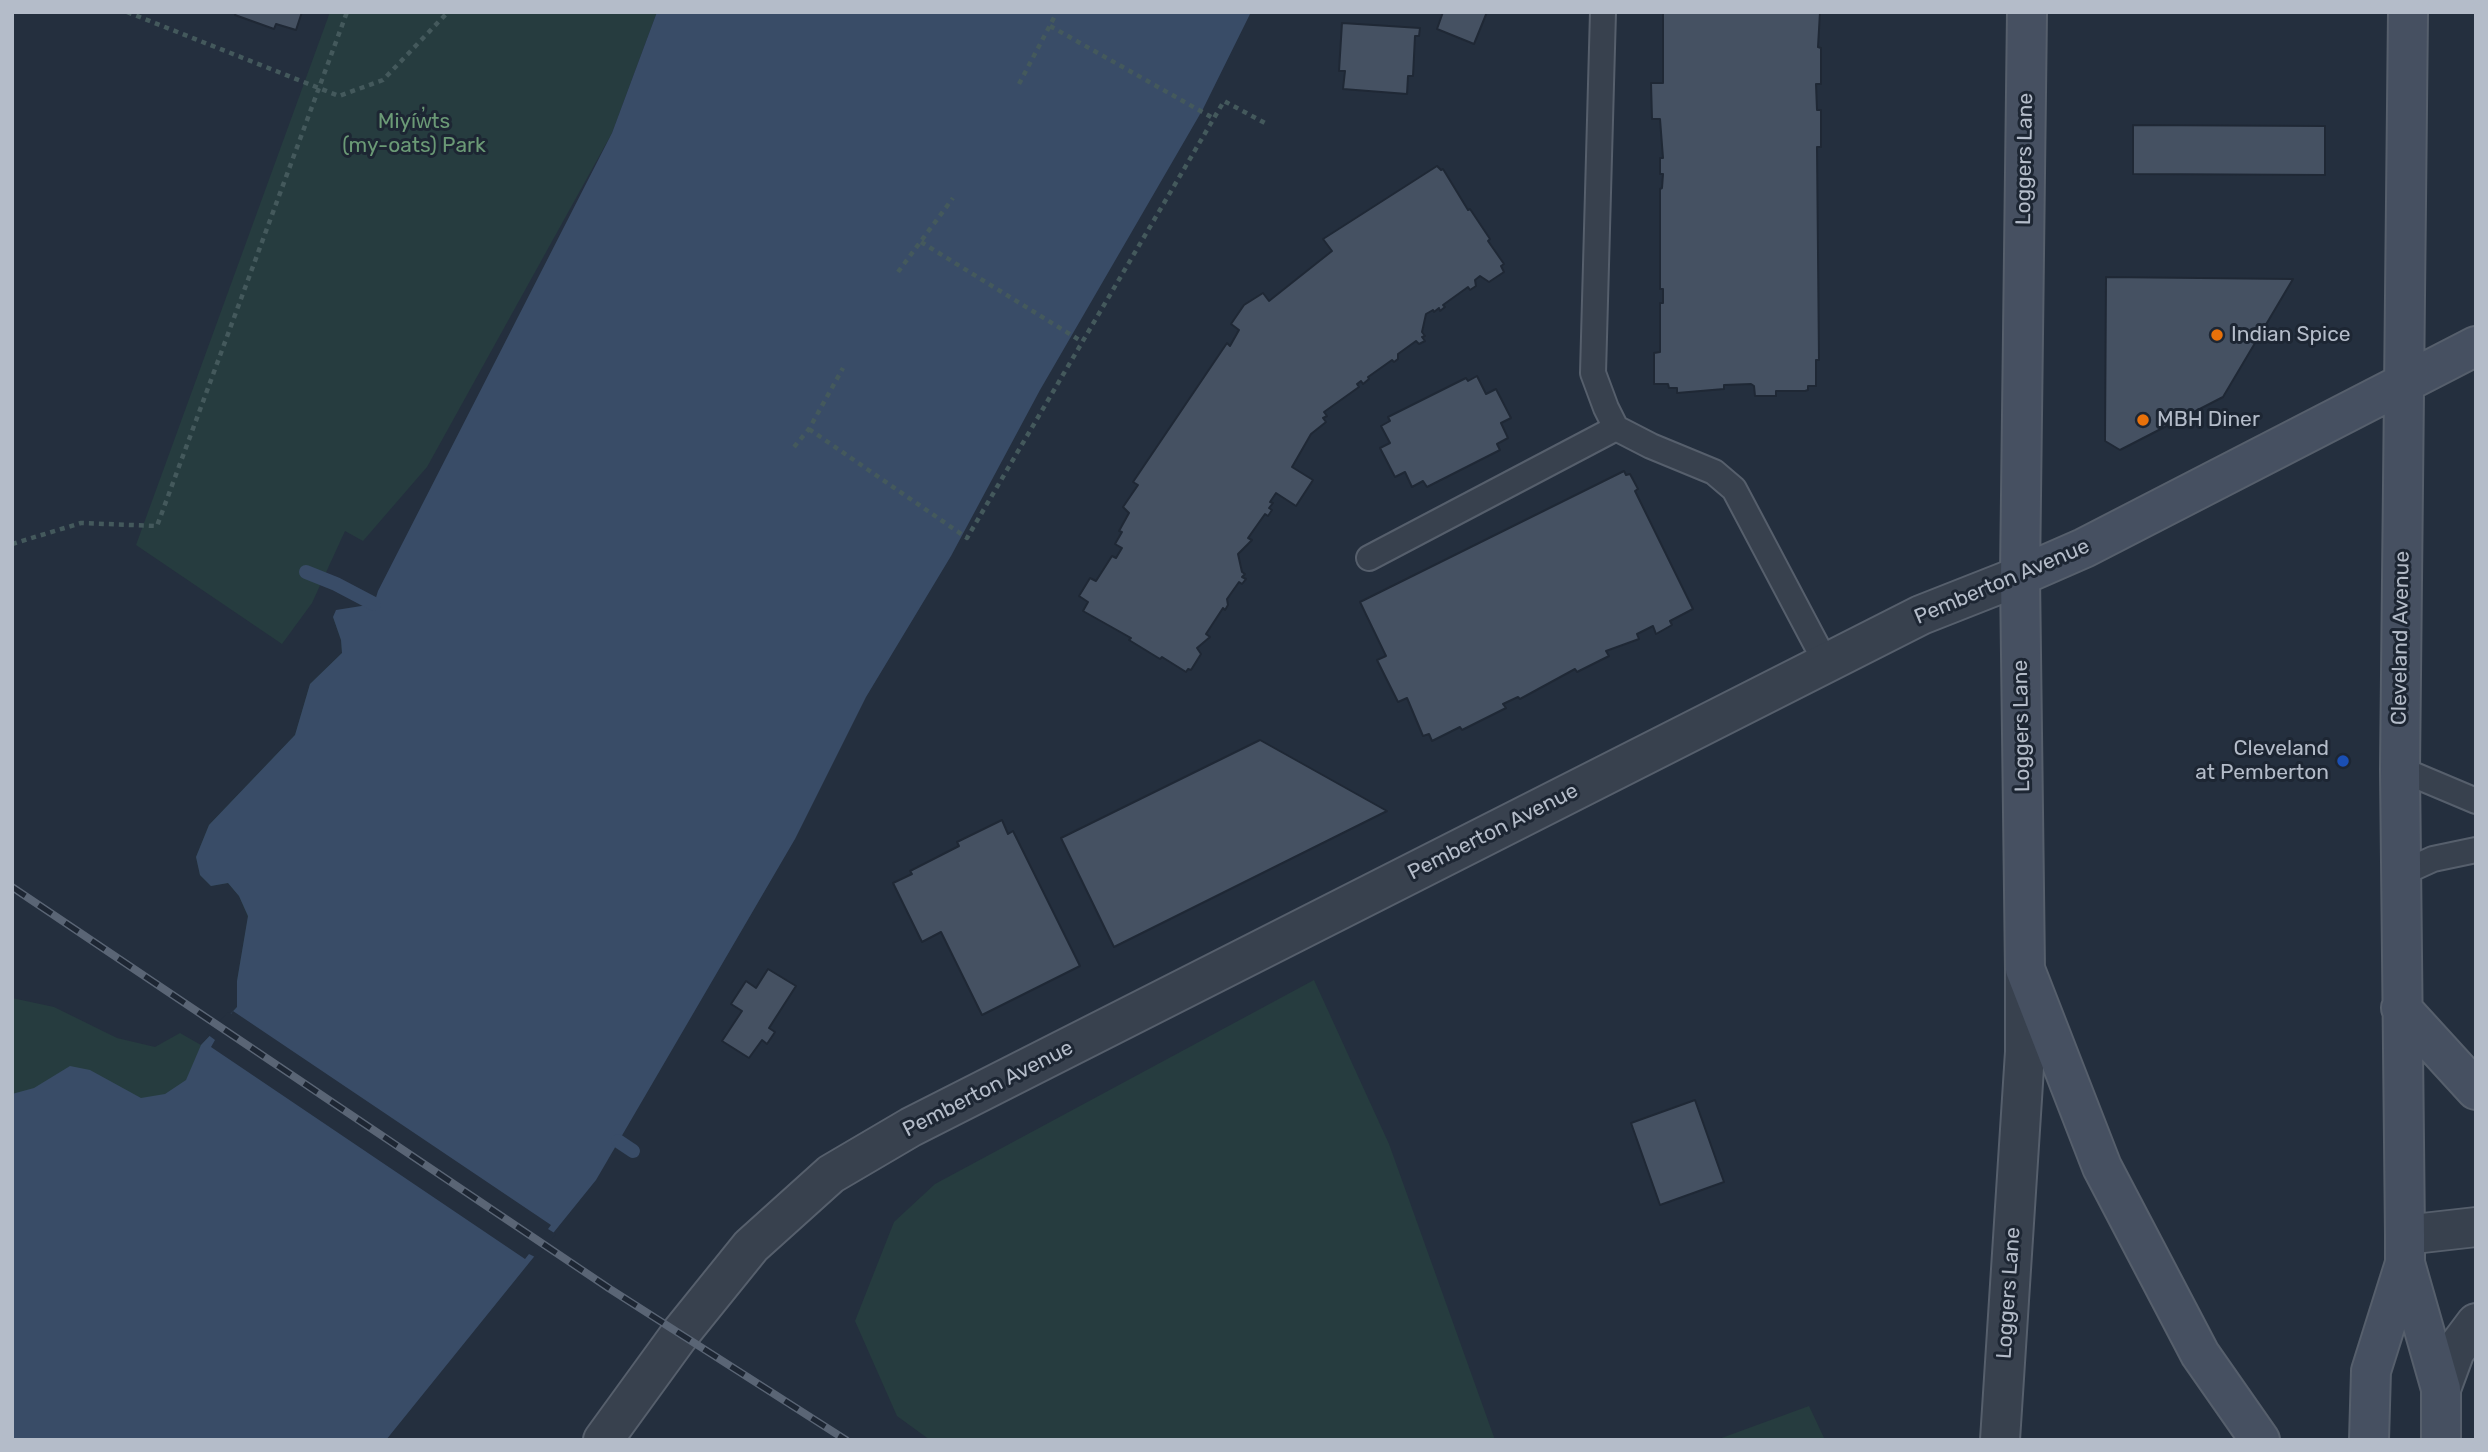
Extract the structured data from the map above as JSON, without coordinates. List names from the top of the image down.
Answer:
{
  "streets": {
    "street": ["Loggers Lane", "Pemberton Avenue", "Cleveland Avenue"]
  },
  "crossings": [
    ["Loggers Lane", "Pemberton Avenue"],
    ["Pemberton Avenue", "Cleveland Avenue"]
  ],
  "parks": ["Miyíw̓ts (my-oats) Park"],
  "places": ["Indian Spice", "MBH Diner", "Cleveland at Pemberton"]
}
